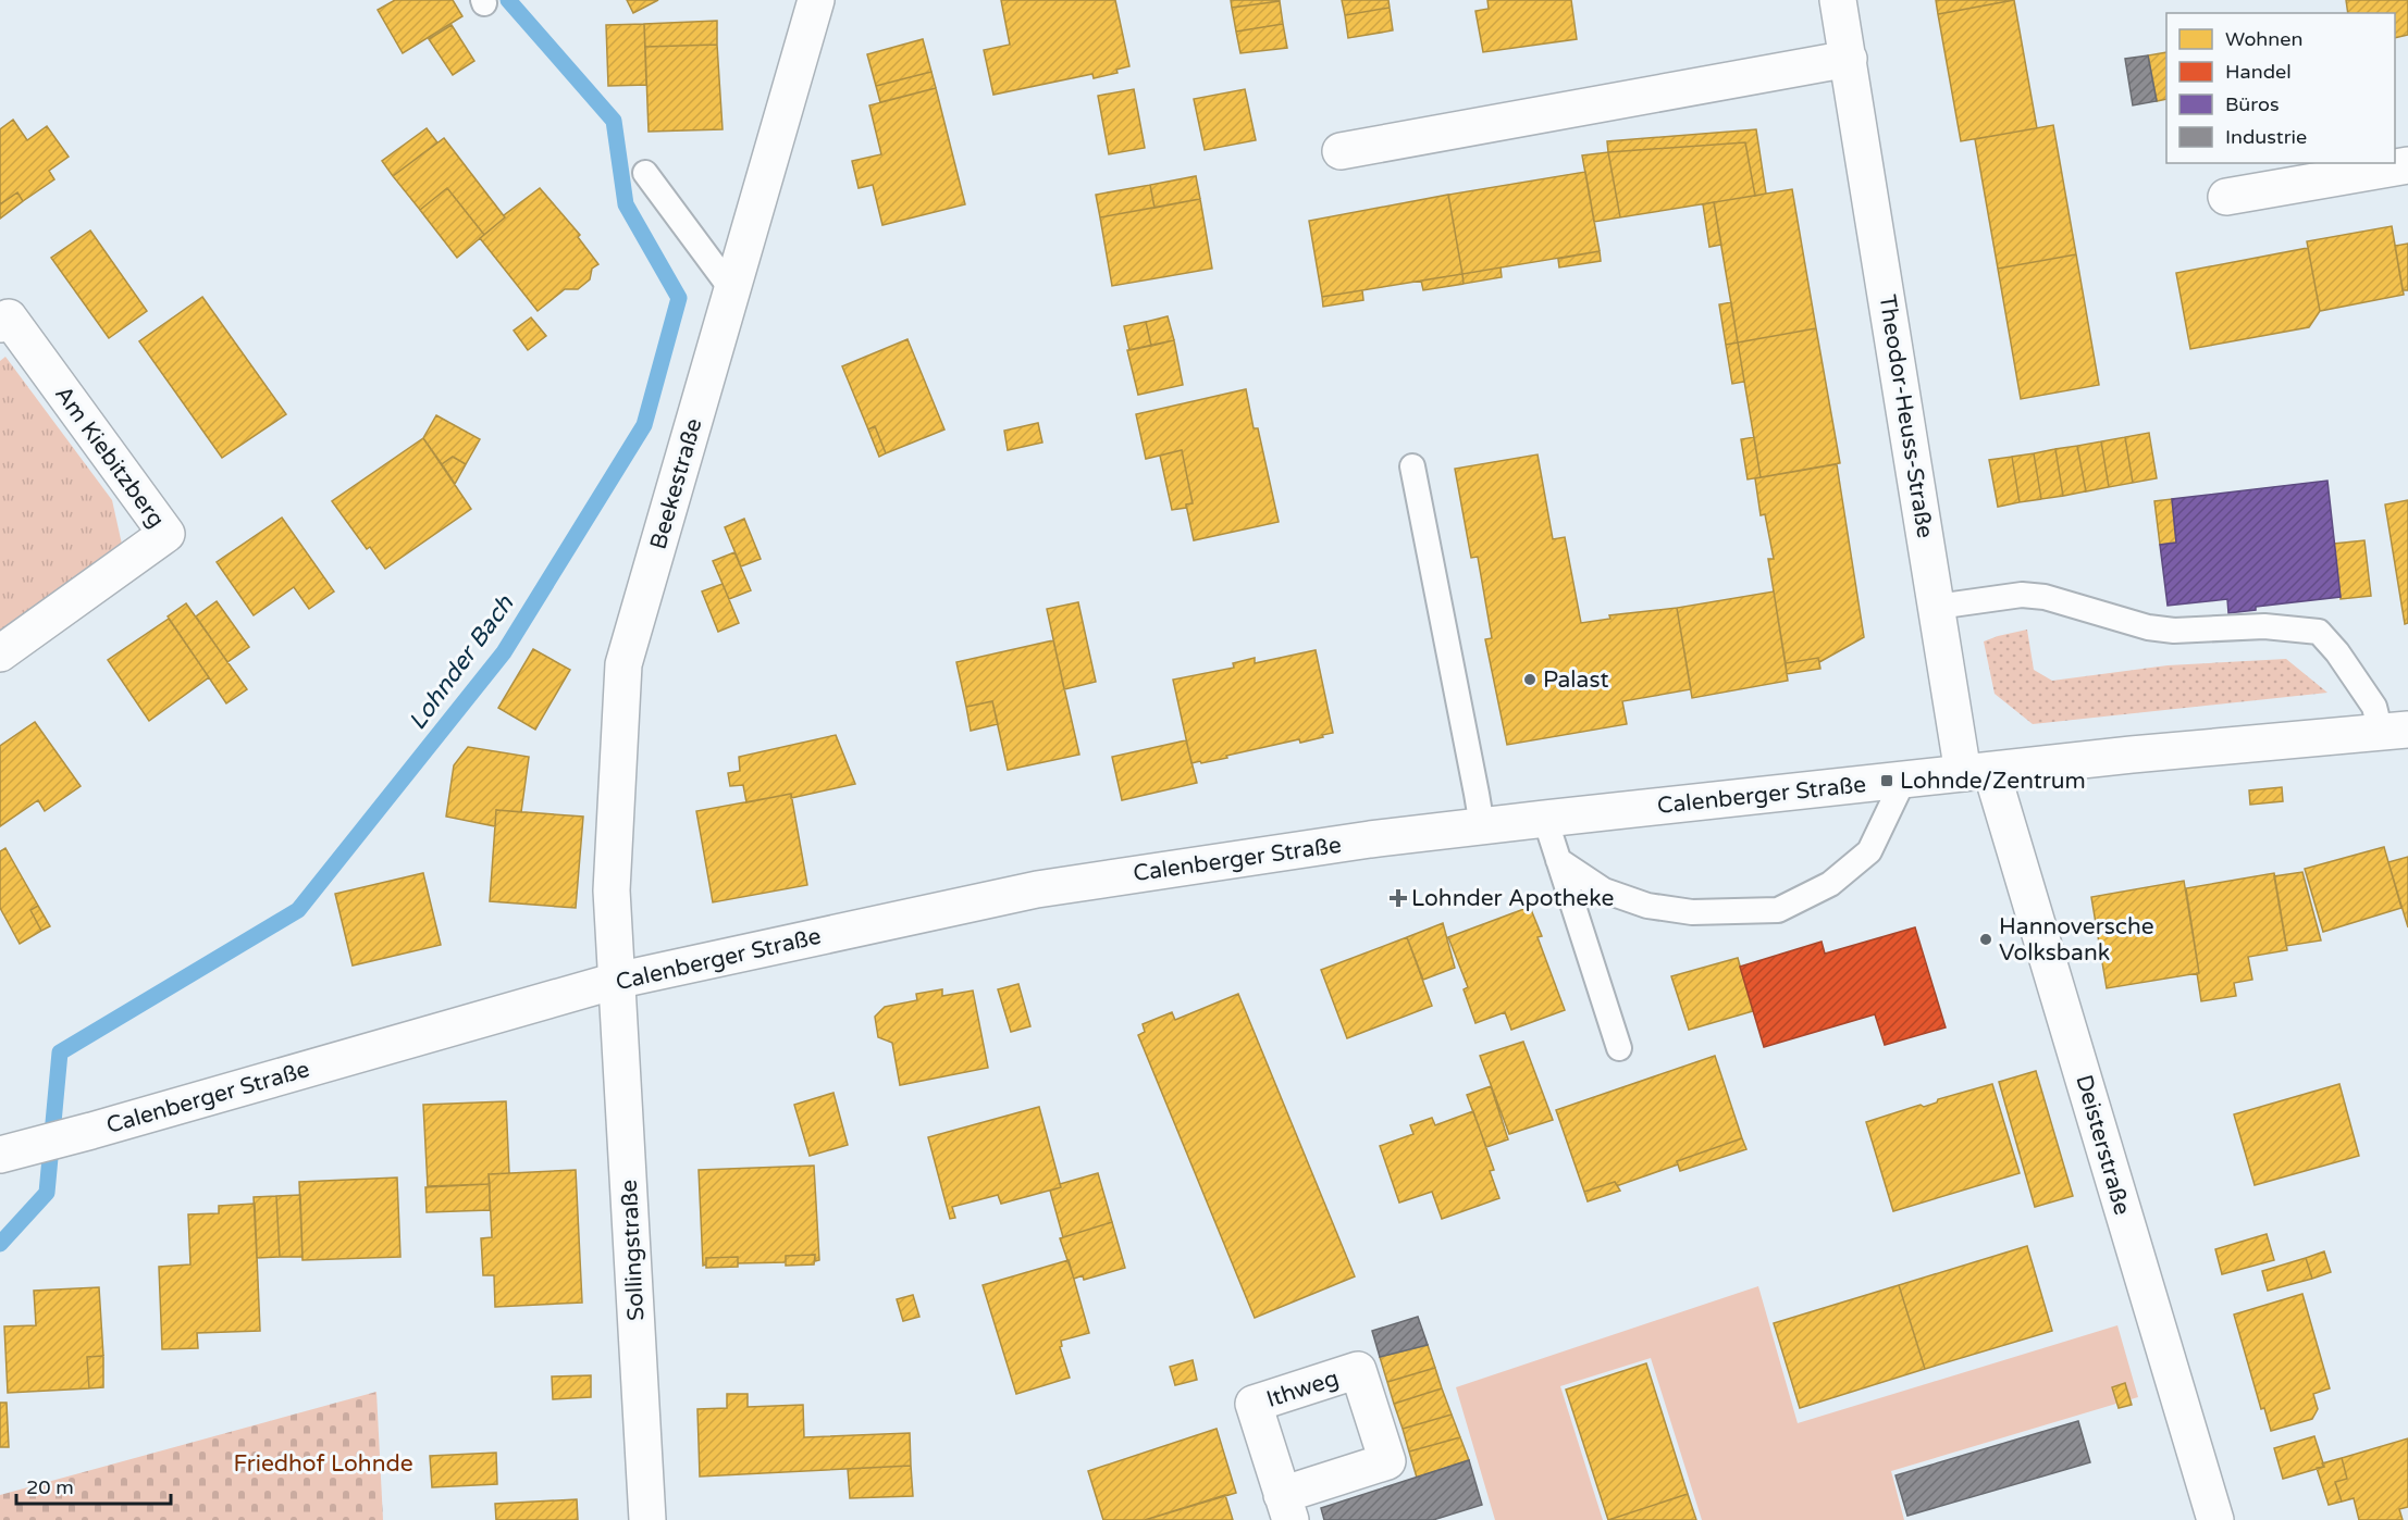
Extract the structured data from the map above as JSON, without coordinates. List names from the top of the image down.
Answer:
{
  "streets": {
    "street": [
      "Theodor-Heuss-Straße",
      "Am Kiebitzberg",
      "Beekestraße",
      "Calenberger Straße",
      "Deisterstraße",
      "Sollingstraße"
    ]
  },
  "crossings": [
    ["Theodor-Heuss-Straße", "Calenberger Straße"],
    ["Theodor-Heuss-Straße", "Deisterstraße"],
    ["Beekestraße", "Calenberger Straße"],
    ["Beekestraße", "Sollingstraße"],
    ["Calenberger Straße", "Deisterstraße"],
    ["Calenberger Straße", "Sollingstraße"]
  ],
  "water": ["Lohnder Bach"],
  "parks": ["Friedhof Lohnde"],
  "places": {
    "other": ["Palast", "Hannoversche Volksbank"],
    "transit": ["Lohnde/Zentrum"],
    "health": ["Lohnder Apotheke"]
  },
  "legend": [
    "Wohnen",
    "Handel",
    "Büros",
    "Industrie"
  ],
  "scale_bar": "20 m"
}
